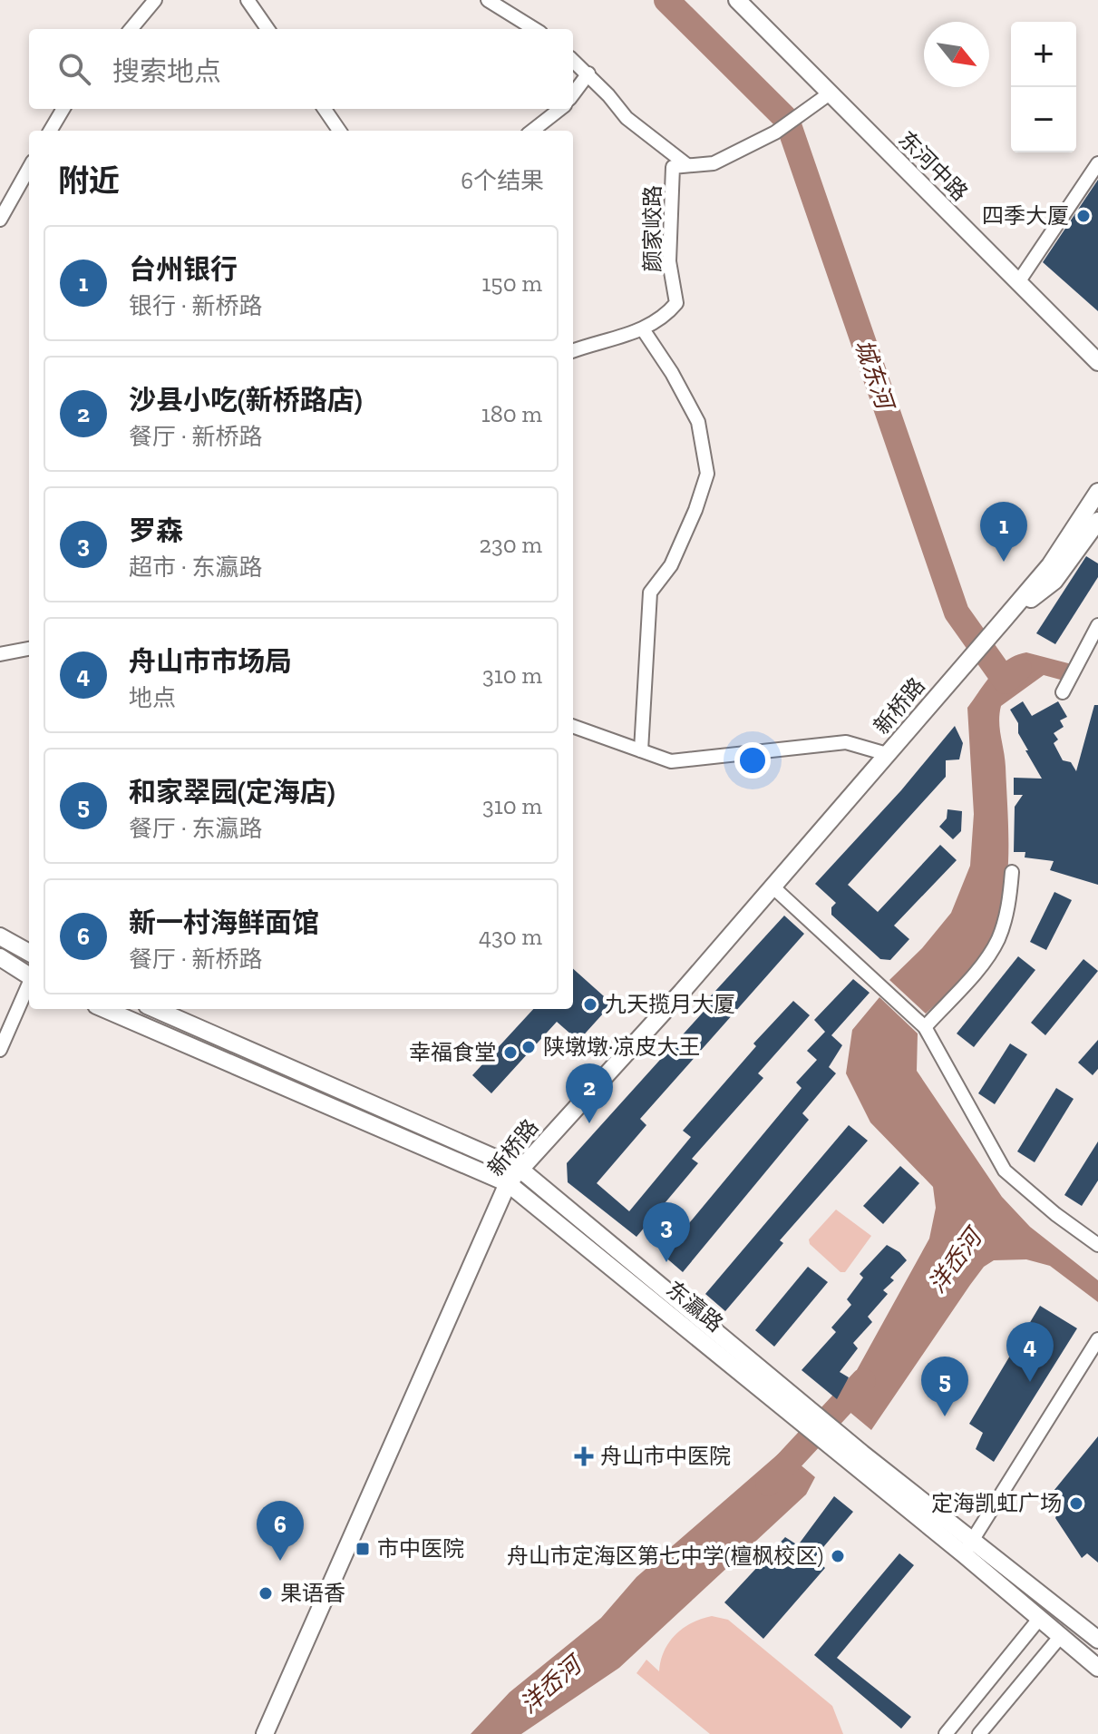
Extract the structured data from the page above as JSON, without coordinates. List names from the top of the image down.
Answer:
{
  "streets": {
    "main road": ["东河中路", "新桥路", "东瀛路"],
    "street": ["颜家峧路"]
  },
  "crossings": [
    ["东河中路", "颜家峧路"],
    ["新桥路", "东瀛路"]
  ],
  "water": ["城东河", "洋岙河"],
  "places": {
    "other": [
      "四季大厦",
      "九天揽月大厦",
      "陕墩墩·凉皮大王",
      "幸福食堂",
      "定海凯虹广场",
      "舟山市定海区第七中学(檀枫校区)",
      "果语香"
    ],
    "health": ["舟山市中医院"],
    "transit": ["市中医院"]
  },
  "north": "bottom right",
  "page": {
    "map_buttons": ["+", "−"],
    "search": "搜索地点",
    "heading": ["附近", "6个结果"],
    "list": [
      {
        "mark": "1",
        "name": "台州银行",
        "note": "银行 · 新桥路",
        "value": "150 m"
      },
      {
        "mark": "2",
        "name": "沙县小吃(新桥路店)",
        "note": "餐厅 · 新桥路",
        "value": "180 m"
      },
      {
        "mark": "3",
        "name": "罗森",
        "note": "超市 · 东瀛路",
        "value": "230 m"
      },
      {
        "mark": "4",
        "name": "舟山市市场局",
        "note": "地点",
        "value": "310 m"
      },
      {
        "mark": "5",
        "name": "和家翠园(定海店)",
        "note": "餐厅 · 东瀛路",
        "value": "310 m"
      },
      {
        "mark": "6",
        "name": "新一村海鲜面馆",
        "note": "餐厅 · 新桥路",
        "value": "430 m"
      }
    ],
    "pins": [
      "1",
      "2",
      "3",
      "4",
      "5",
      "6"
    ]
  }
}
